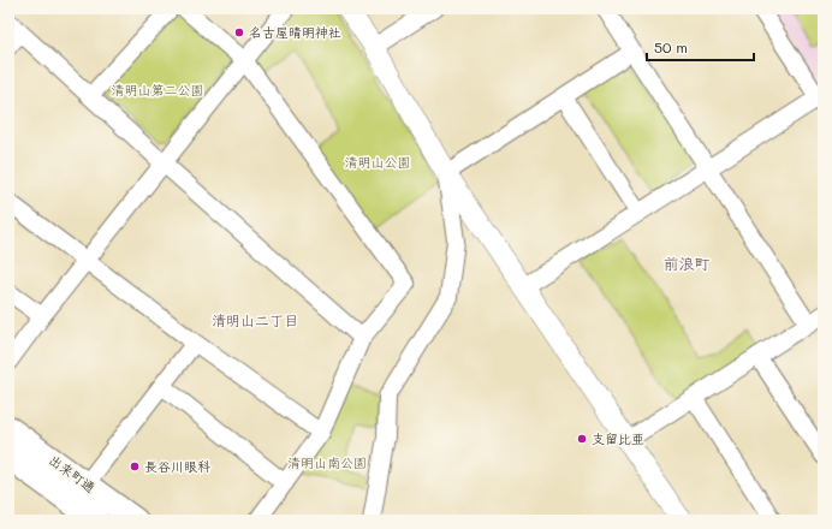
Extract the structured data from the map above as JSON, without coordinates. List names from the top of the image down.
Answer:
{
  "streets": {
    "main road": ["出来町通"]
  },
  "districts": ["前浪町", "清明山二丁目"],
  "parks": ["清明山第二公園", "清明山公園", "清明山南公園"],
  "places": ["名古屋晴明神社", "支留比亜", "長谷川眼科"],
  "scale_bar": "50 m"
}
